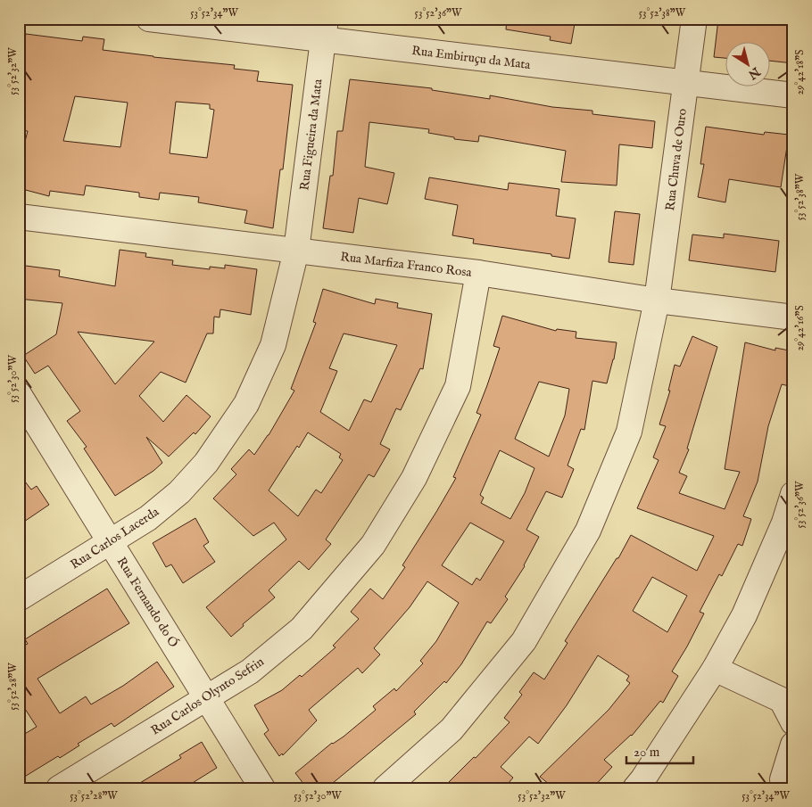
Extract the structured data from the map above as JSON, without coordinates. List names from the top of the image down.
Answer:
{
  "streets": {
    "street": [
      "Rua Embiruçu da Mata",
      "Rua Figueira da Mata",
      "Rua Chuva de Ouro",
      "Rua Marfiza Franco Rosa",
      "Rua Carlos Lacerda",
      "Rua Fernando do Ó",
      "Rua Carlos Olynto Sefrin"
    ]
  },
  "crossings": [
    ["Rua Embiruçu da Mata", "Rua Figueira da Mata"],
    ["Rua Embiruçu da Mata", "Rua Chuva de Ouro"],
    ["Rua Figueira da Mata", "Rua Marfiza Franco Rosa"],
    ["Rua Figueira da Mata", "Rua Carlos Lacerda"],
    ["Rua Chuva de Ouro", "Rua Marfiza Franco Rosa"],
    ["Rua Marfiza Franco Rosa", "Rua Carlos Lacerda"],
    ["Rua Marfiza Franco Rosa", "Rua Carlos Olynto Sefrin"],
    ["Rua Carlos Lacerda", "Rua Fernando do Ó"],
    ["Rua Fernando do Ó", "Rua Carlos Olynto Sefrin"]
  ],
  "scale_bar": "20 m",
  "north": "bottom right",
  "coordinates": [
    "53°52'34\"W",
    "53°52'36\"W",
    "53°52'38\"W",
    "53°52'32\"W",
    "29°42'18\"S",
    "29°42'16\"S",
    "53°52'30\"W",
    "53°52'28\"W"
  ]
}
